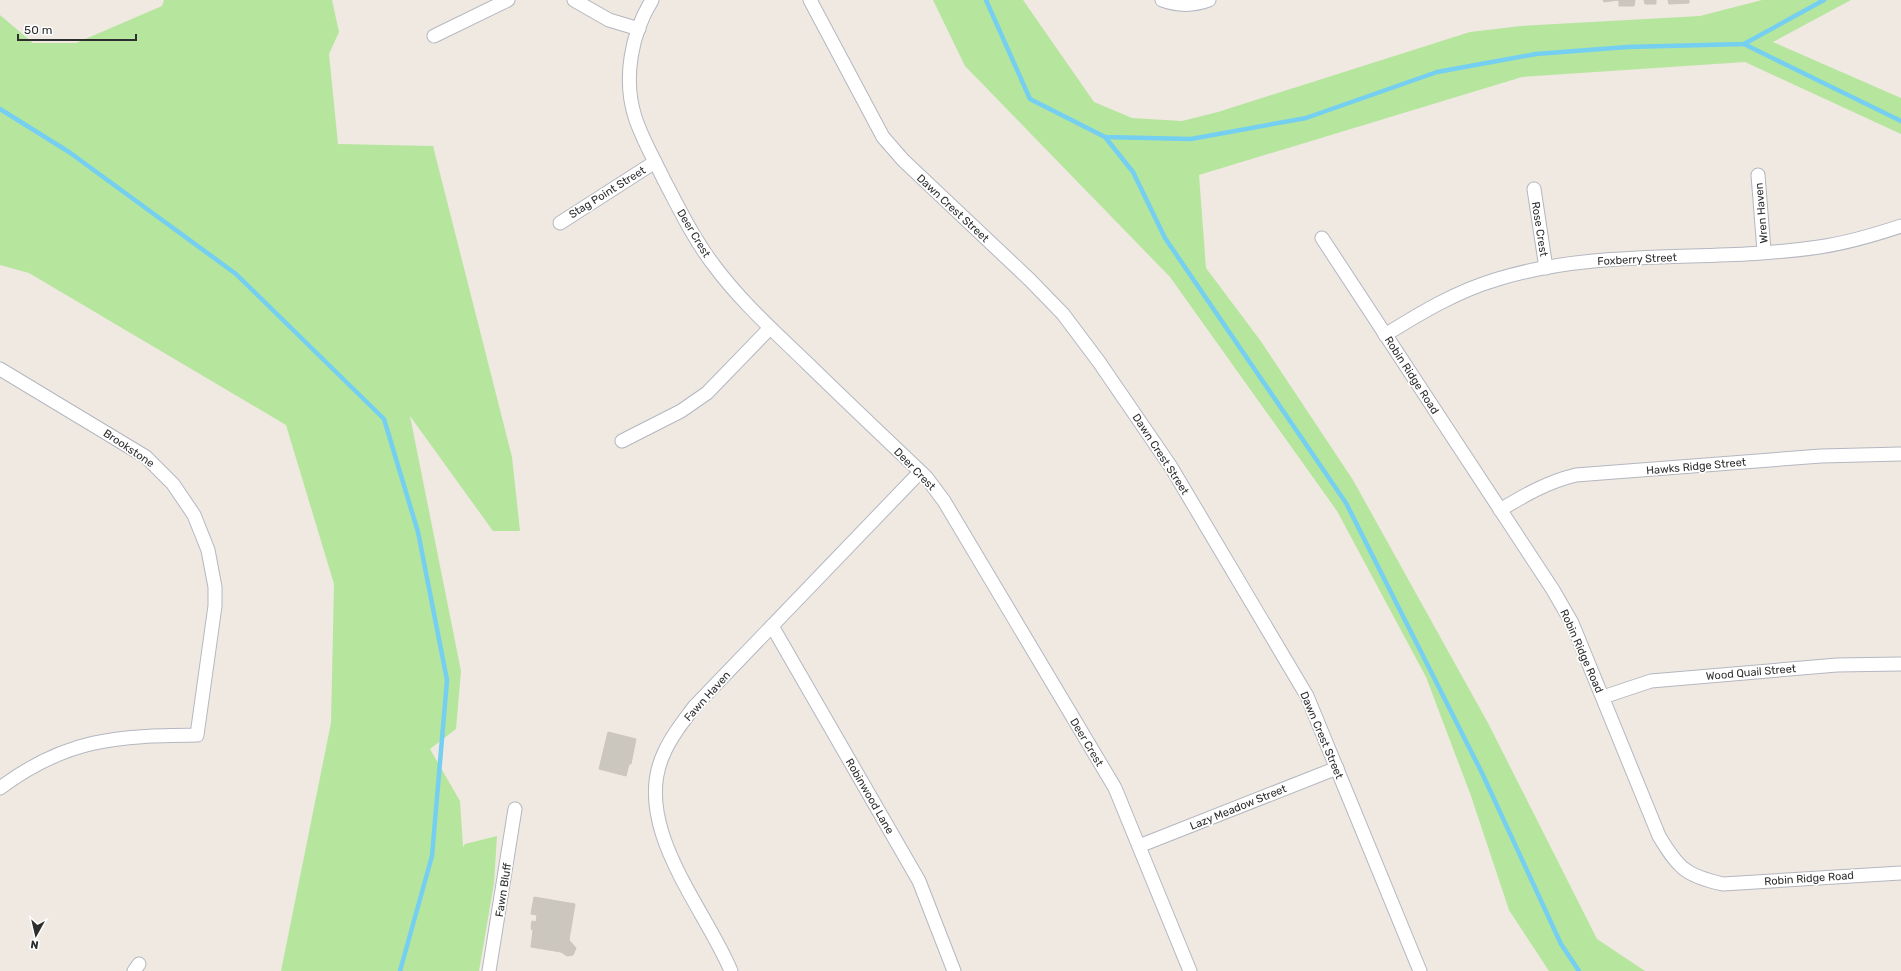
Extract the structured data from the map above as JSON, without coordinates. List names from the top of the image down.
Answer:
{
  "streets": {
    "street": [
      "Stag Point Street",
      "Dawn Crest Street",
      "Wren Haven",
      "Rose Crest",
      "Deer Crest",
      "Foxberry Street",
      "Robin Ridge Road",
      "Brookstone",
      "Hawks Ridge Street",
      "Wood Quail Street",
      "Fawn Haven",
      "Robinwood Lane",
      "Lazy Meadow Street",
      "Fawn Bluff"
    ]
  },
  "crossings": [
    ["Stag Point Street", "Deer Crest"],
    ["Dawn Crest Street", "Lazy Meadow Street"],
    ["Wren Haven", "Foxberry Street"],
    ["Rose Crest", "Foxberry Street"],
    ["Deer Crest", "Fawn Haven"],
    ["Deer Crest", "Lazy Meadow Street"],
    ["Foxberry Street", "Robin Ridge Road"],
    ["Robin Ridge Road", "Hawks Ridge Street"],
    ["Robin Ridge Road", "Wood Quail Street"],
    ["Fawn Haven", "Robinwood Lane"]
  ],
  "scale_bar": "50 m",
  "north": "bottom"
}
